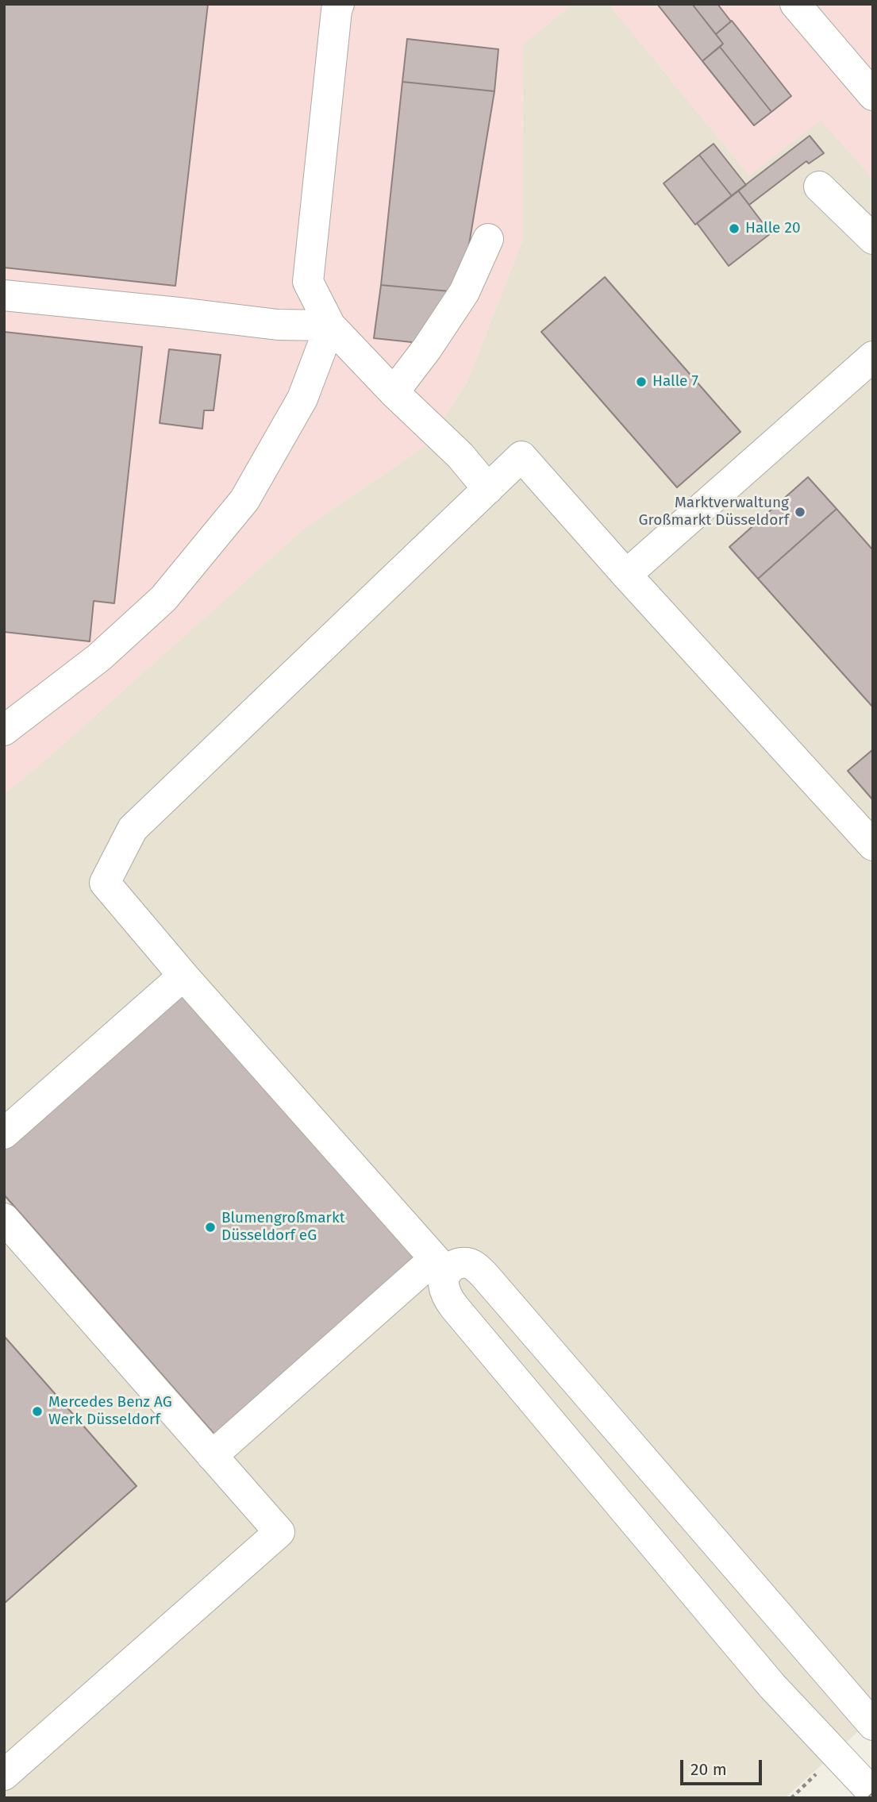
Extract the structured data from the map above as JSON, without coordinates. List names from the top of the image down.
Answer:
{
  "places": [
    "Halle 20",
    "Halle 7",
    "Marktverwaltung Großmarkt Düsseldorf",
    "Blumengroßmarkt Düsseldorf eG",
    "Mercedes Benz AG Werk Düsseldorf"
  ],
  "scale_bar": "20 m"
}
